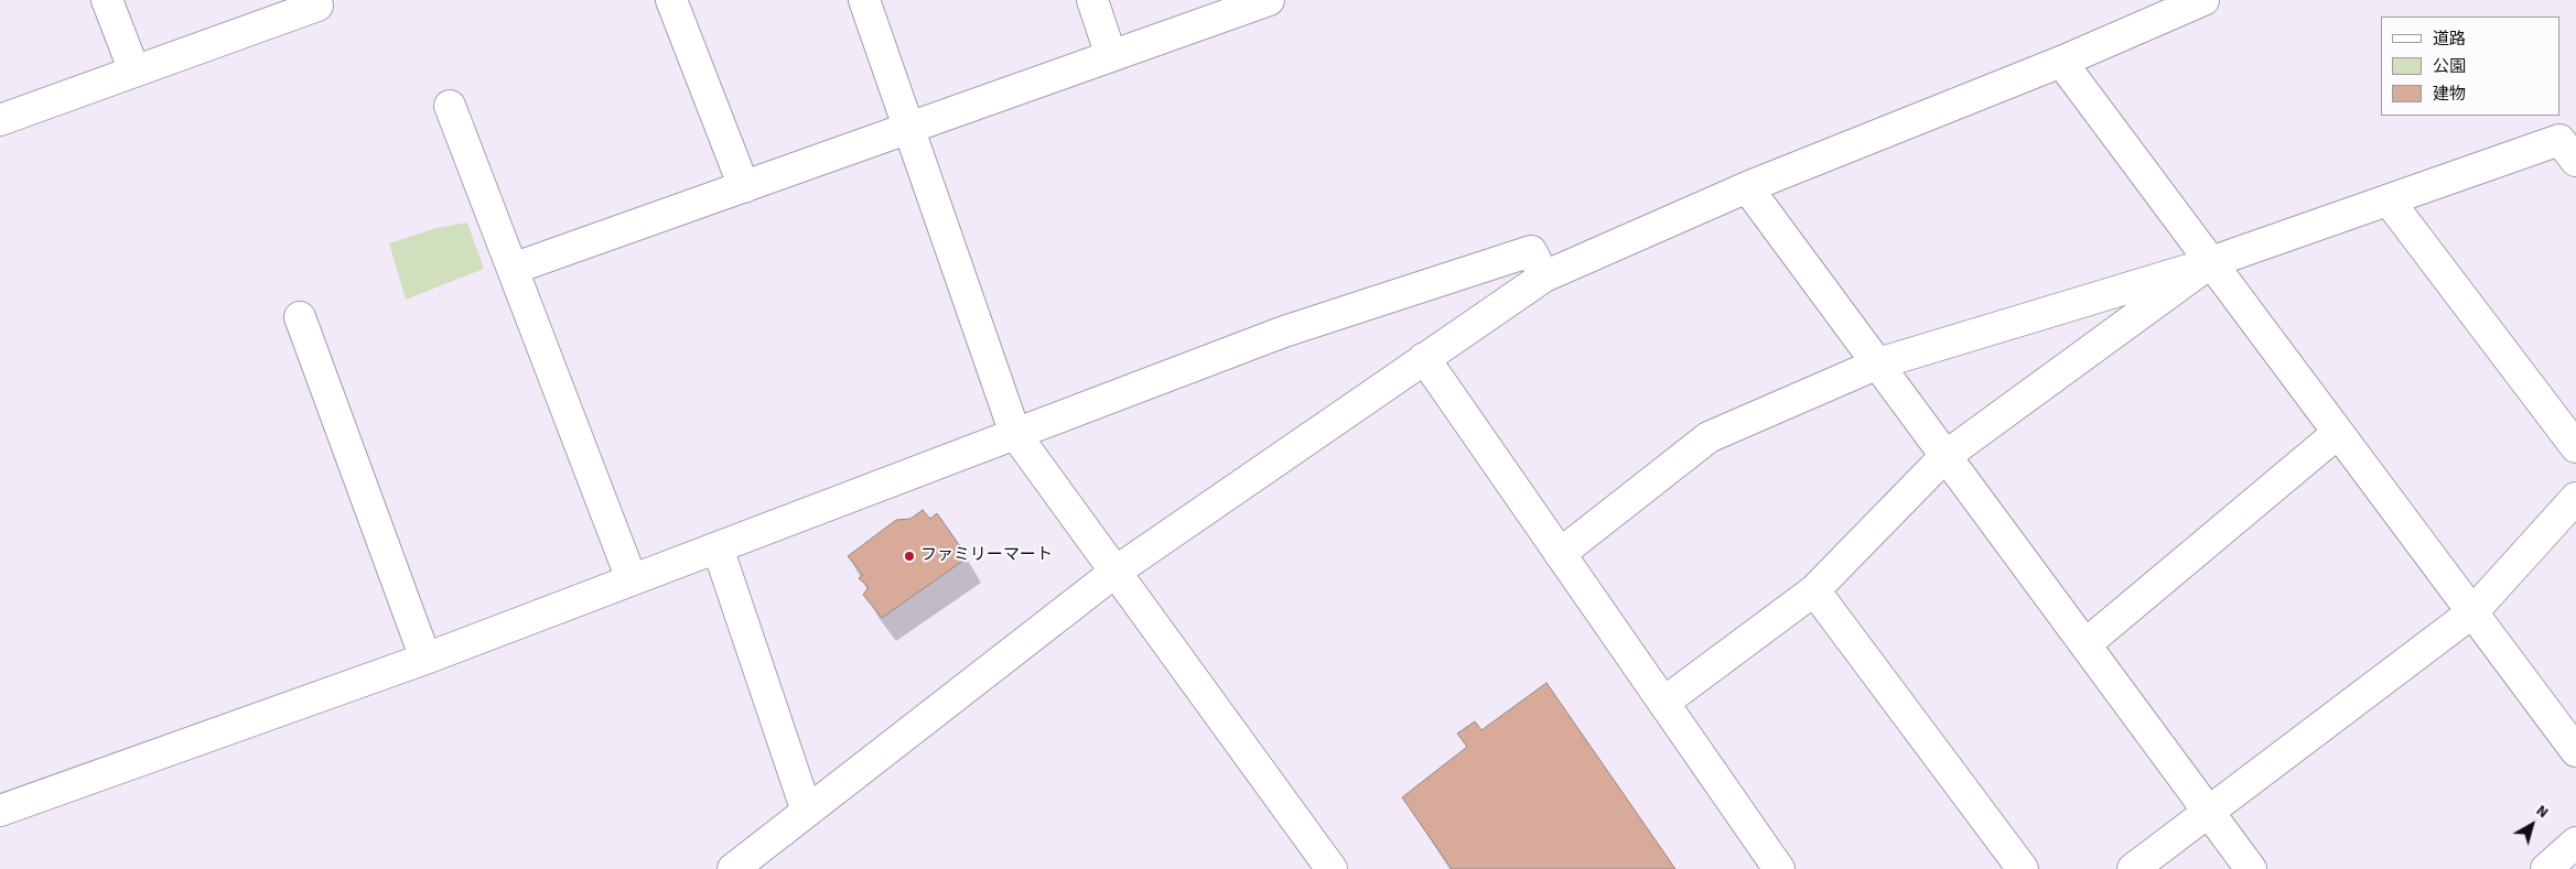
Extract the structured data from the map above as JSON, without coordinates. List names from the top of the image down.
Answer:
{
  "places": ["ファミリーマート"],
  "legend": ["道路", "公園", "建物"],
  "north": "top right"
}
